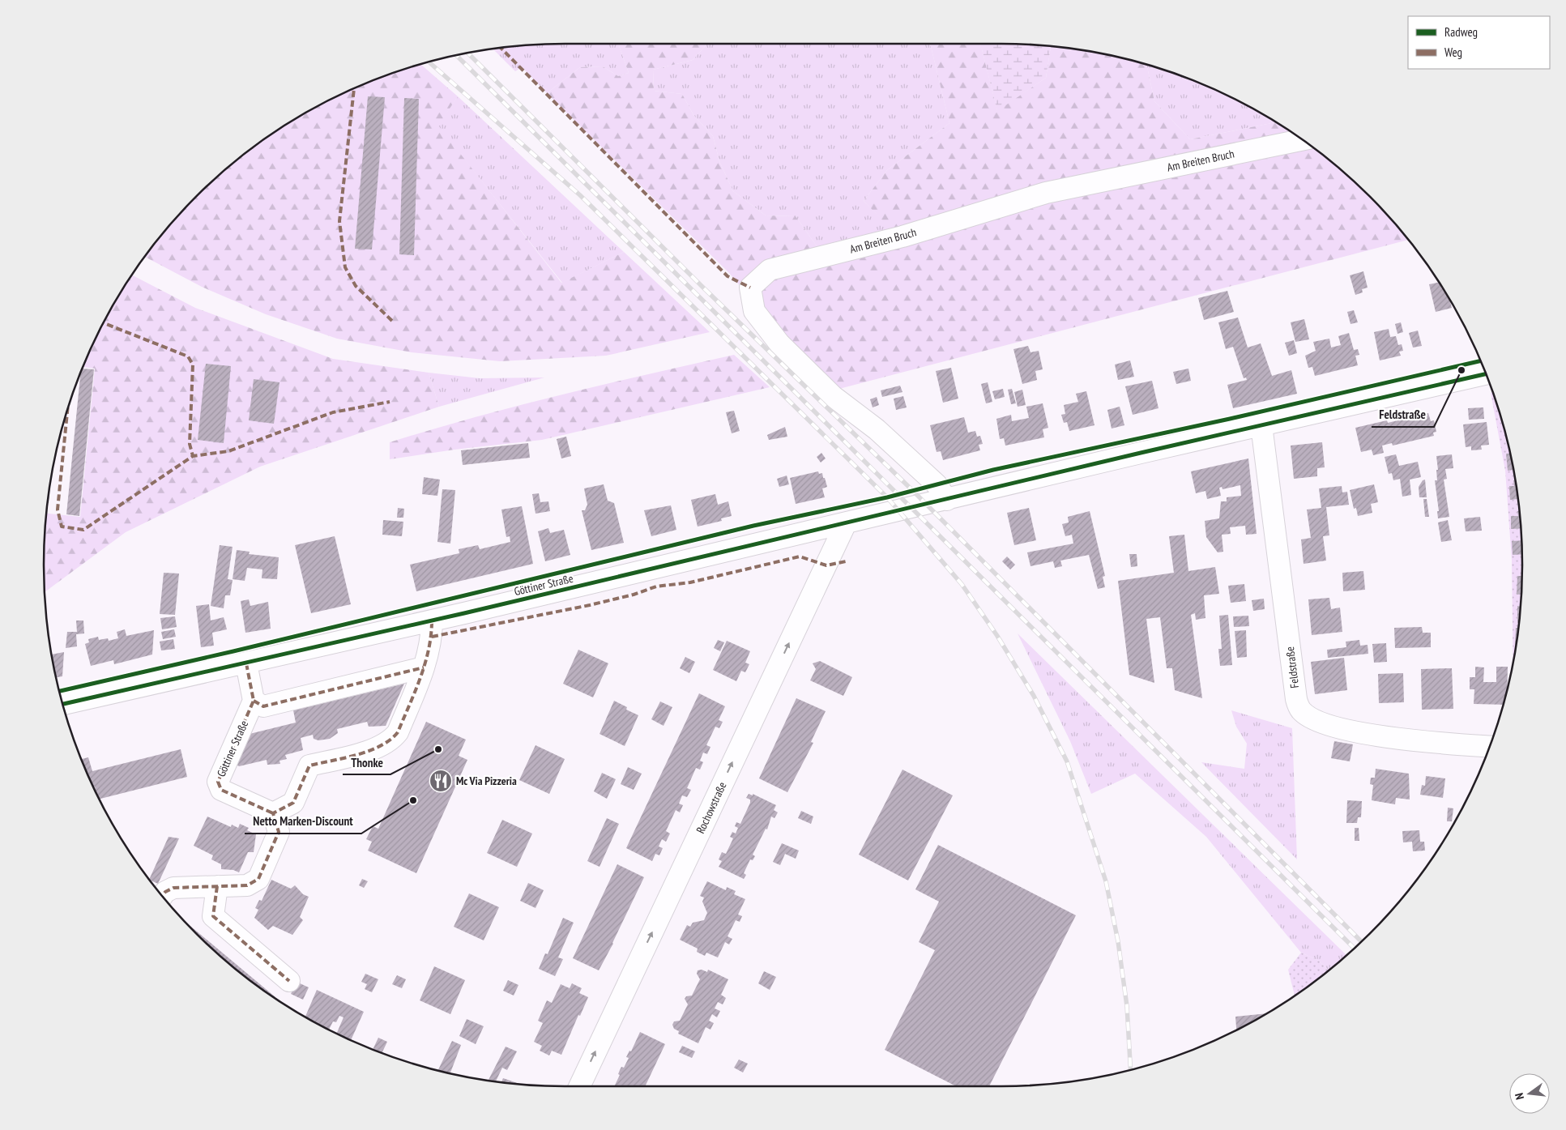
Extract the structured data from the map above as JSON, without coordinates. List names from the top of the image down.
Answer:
{
  "streets": {
    "street": [
      "Am Breiten Bruch",
      "Göttiner Straße",
      "Feldstraße",
      "Rochowstraße"
    ]
  },
  "crossings": [
    ["Am Breiten Bruch", "Göttiner Straße"],
    ["Göttiner Straße", "Feldstraße"],
    ["Göttiner Straße", "Rochowstraße"]
  ],
  "one_way": ["Rochowstraße"],
  "places": {
    "other": ["Feldstraße", "Thonke", "Netto Marken-Discount"],
    "restaurant": ["Mc Via Pizzeria"]
  },
  "legend": ["Radweg", "Weg"],
  "north": "left"
}
